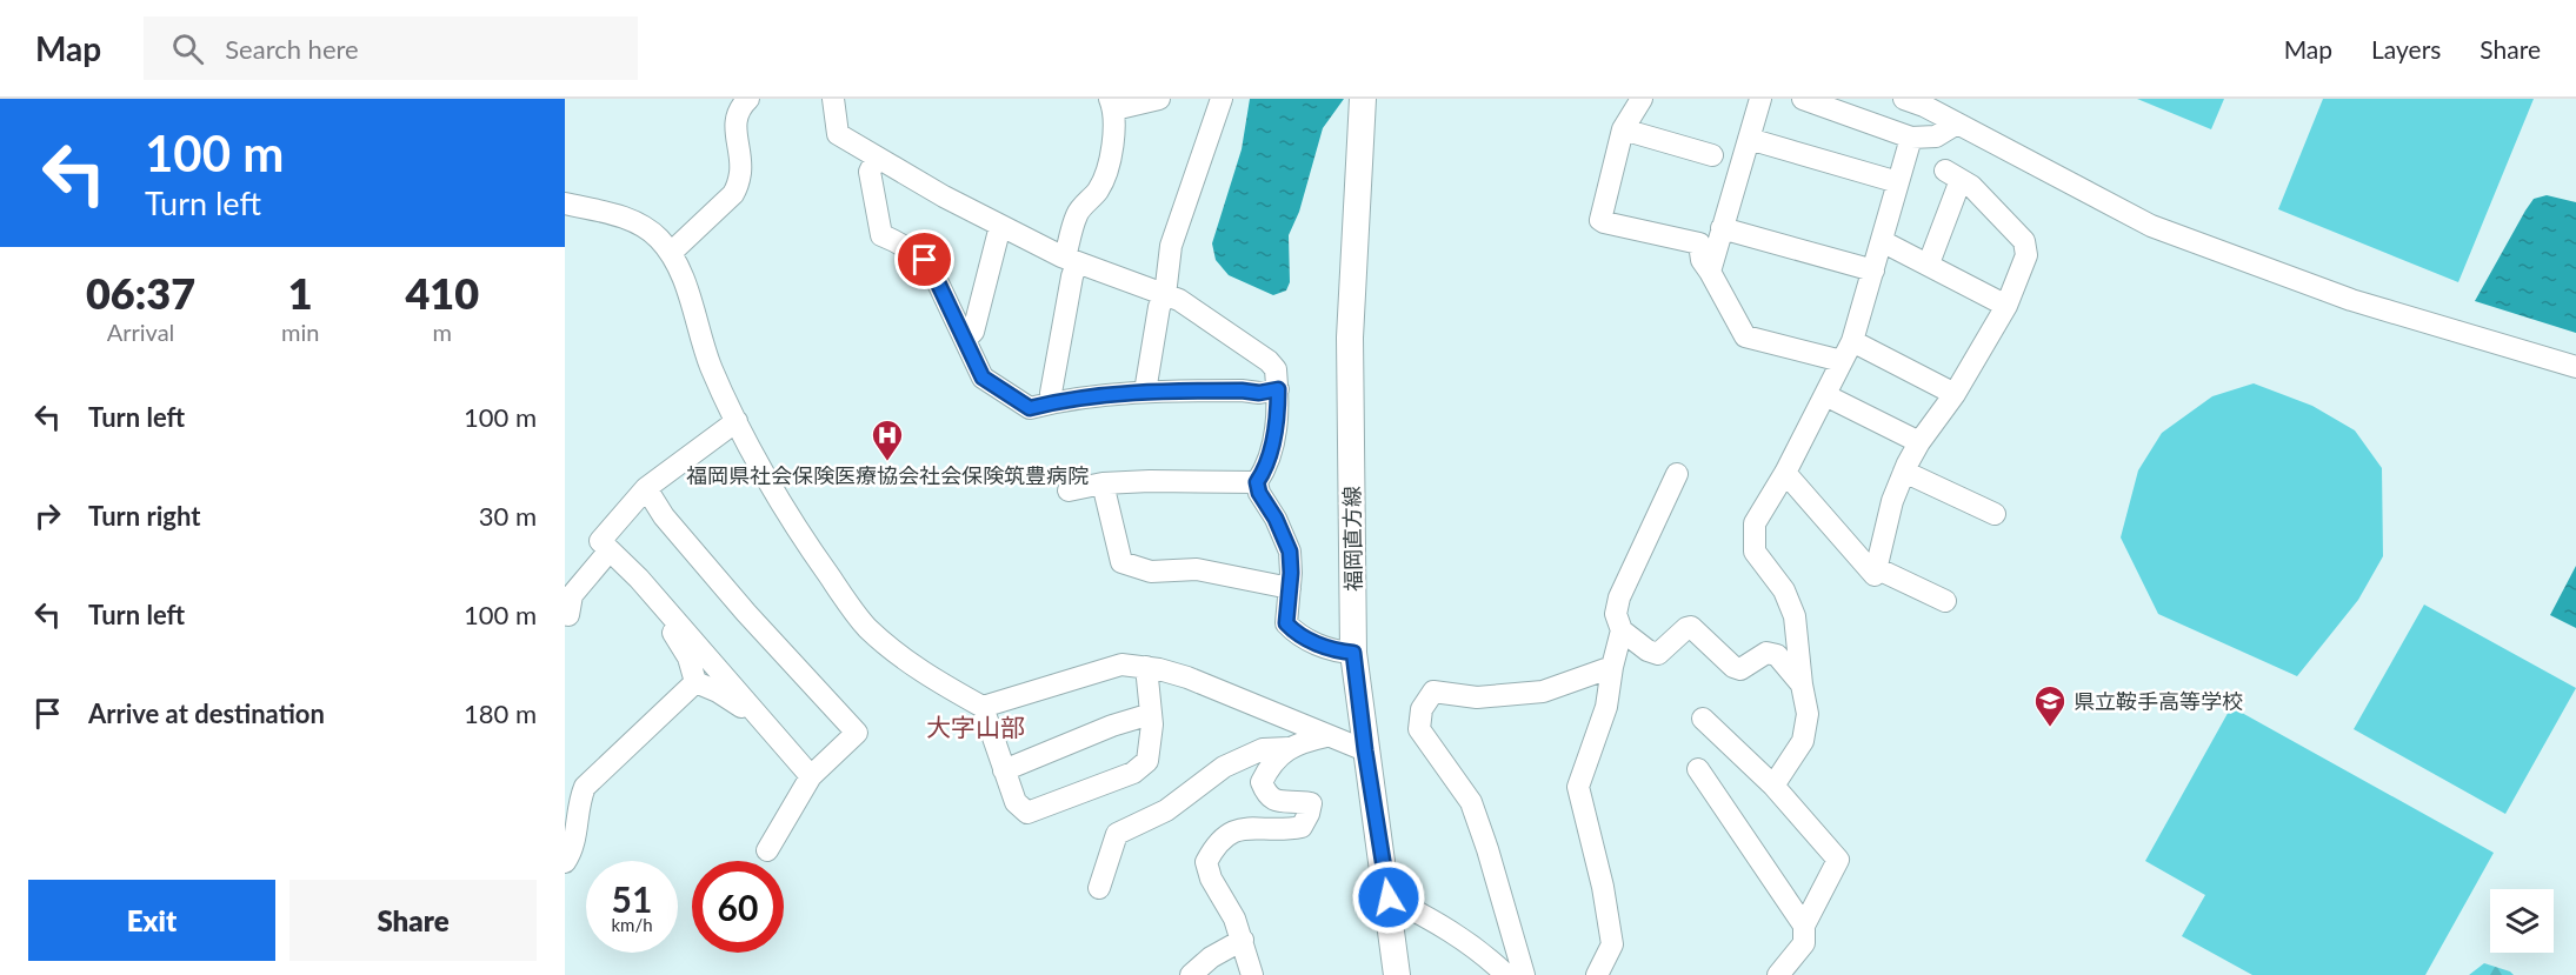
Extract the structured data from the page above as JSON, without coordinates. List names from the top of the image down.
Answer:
{
  "streets": {
    "main road": ["福岡直方線"]
  },
  "districts": ["大字山部"],
  "places": {
    "hospital": ["福岡県社会保険医療協会社会保険筑豊病院"],
    "school or university": ["県立鞍手高等学校"]
  },
  "page": {
    "header": "Map",
    "search": "Search here",
    "nav": ["Map", "Layers", "Share"],
    "turn": ["100 m", "Turn left"],
    "eta": [
      "06:37",
      "Arrival",
      "1",
      "min",
      "410",
      "m"
    ],
    "list": [
      {
        "name": "Turn left",
        "value": "100 m"
      },
      {
        "name": "Turn right",
        "value": "30 m"
      },
      {
        "name": "Turn left",
        "value": "100 m"
      },
      {
        "name": "Arrive at destination",
        "value": "180 m"
      }
    ],
    "speed": "51 km/h",
    "limit": "60",
    "buttons": ["Exit", "Share"]
  }
}
